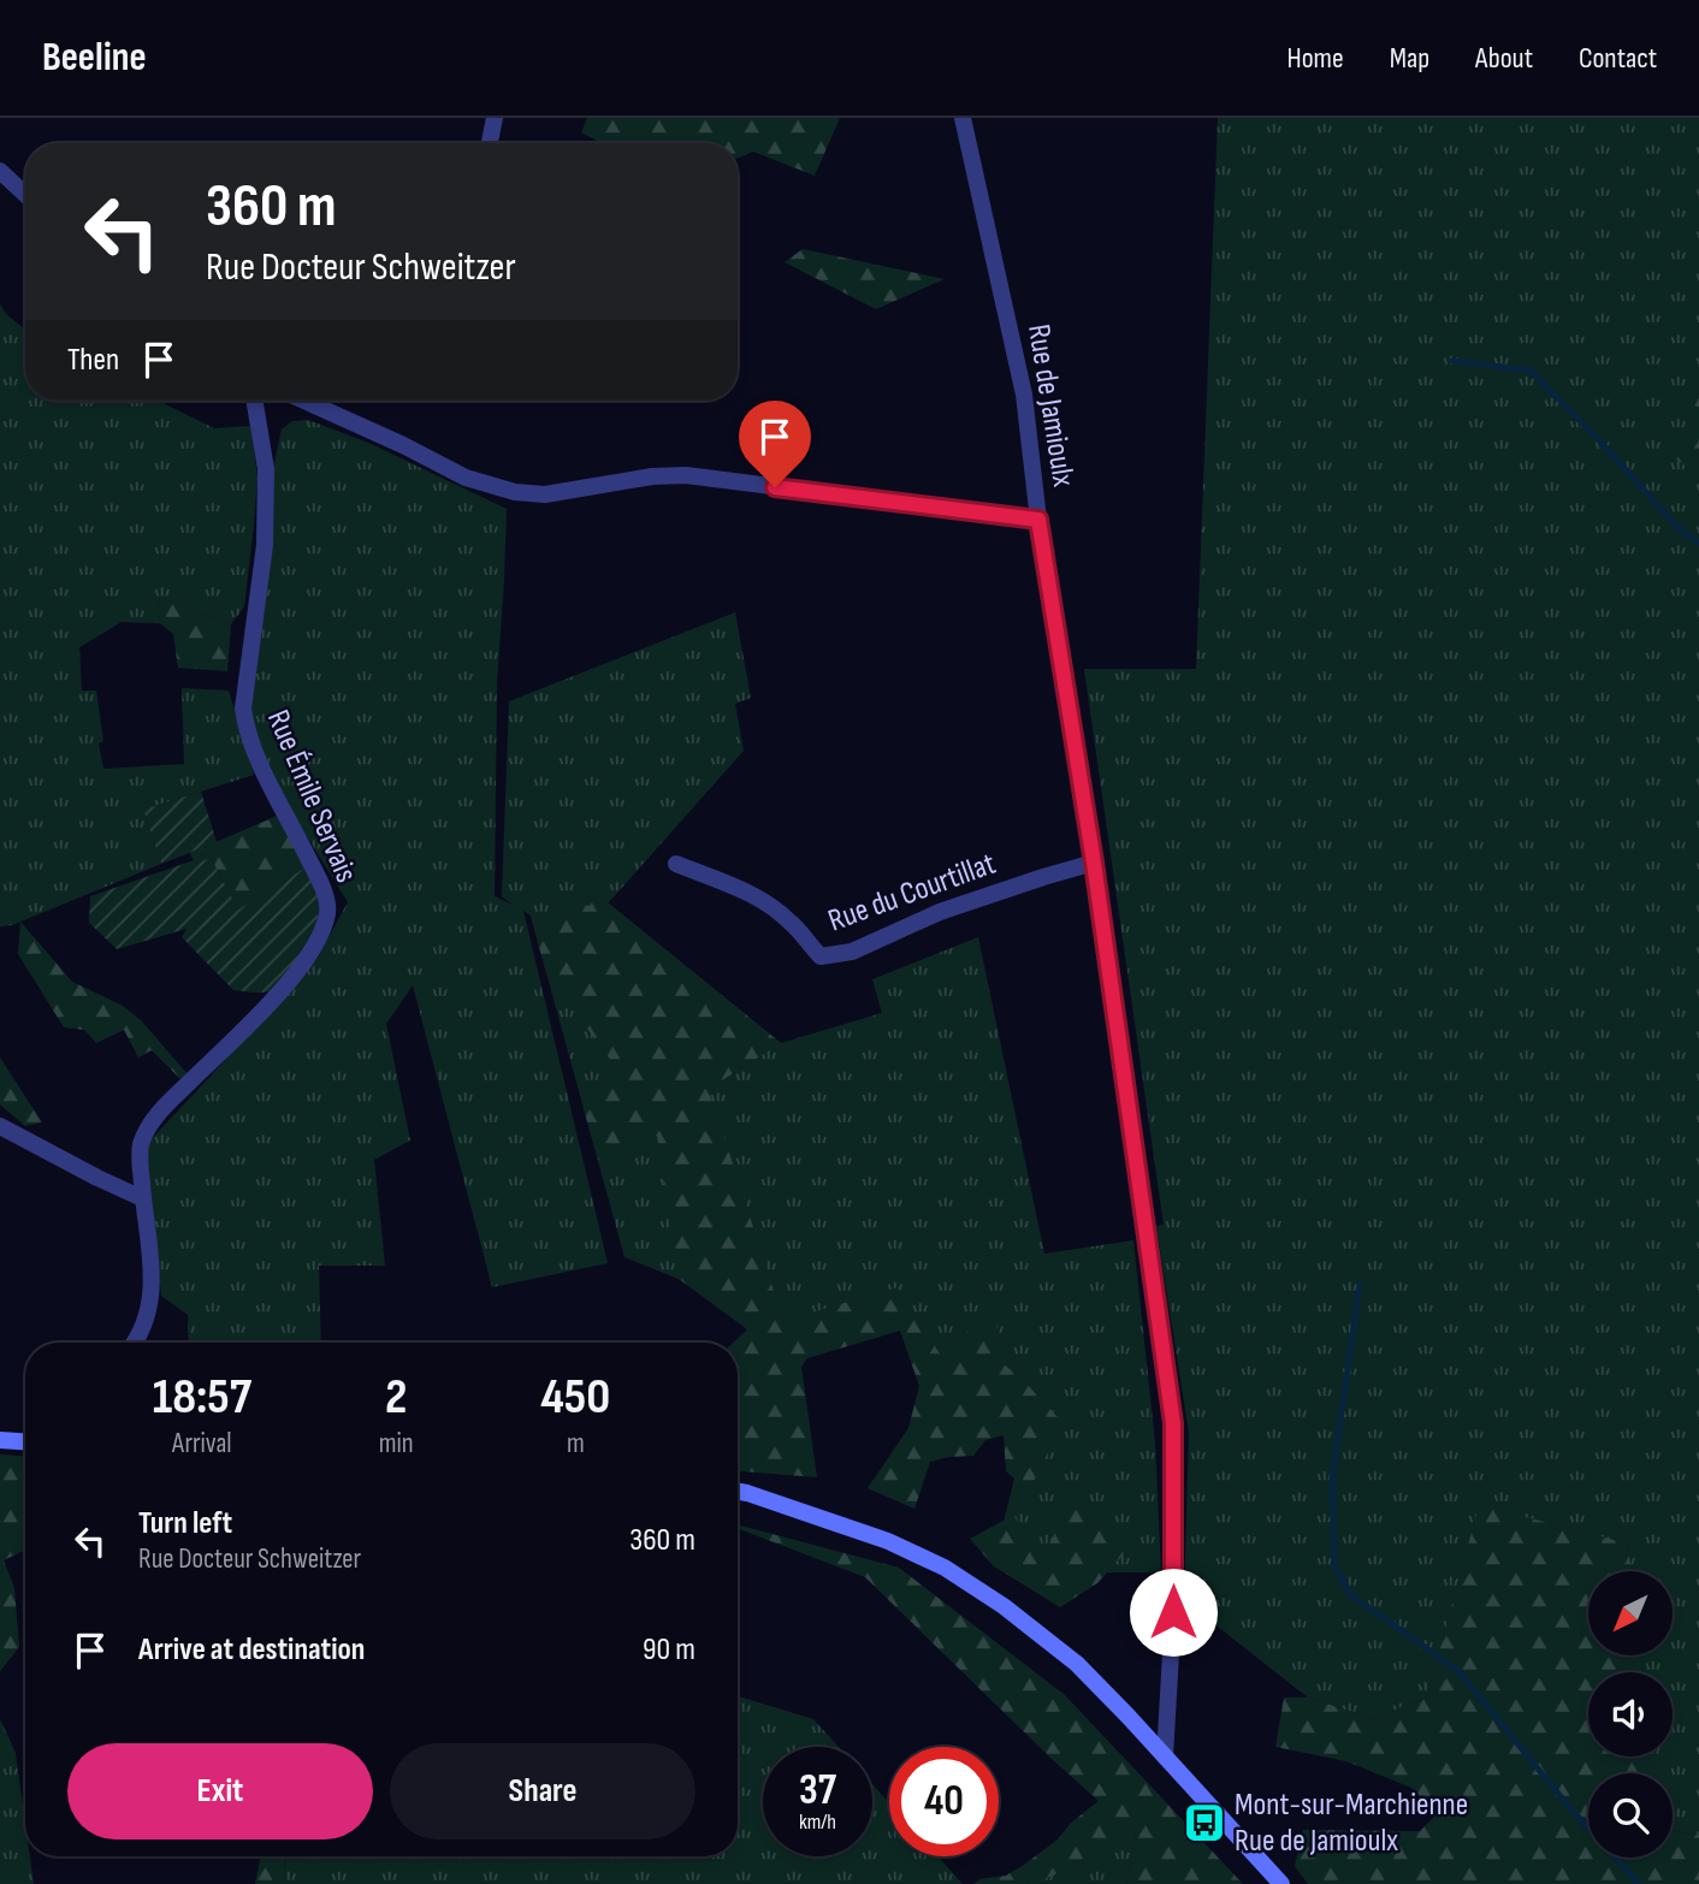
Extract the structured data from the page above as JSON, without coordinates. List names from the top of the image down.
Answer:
{
  "streets": {
    "street": ["Rue de Jamioulx", "Rue Émile Servais", "Rue du Courtillat"]
  },
  "crossings": [
    ["Rue de Jamioulx", "Rue du Courtillat"]
  ],
  "places": {
    "bus stop": ["Mont-sur-Marchienne Rue de Jamioulx"]
  },
  "north": "bottom left",
  "page": {
    "header": "Beeline",
    "nav": [
      "Home",
      "Map",
      "About",
      "Contact"
    ],
    "turn": ["360 m", "Rue Docteur Schweitzer"],
    "then": "Then",
    "eta": [
      "18:57",
      "Arrival",
      "2",
      "min",
      "450",
      "m"
    ],
    "list": [
      {
        "name": "Turn left",
        "note": "Rue Docteur Schweitzer",
        "value": "360 m"
      },
      {
        "name": "Arrive at destination",
        "value": "90 m"
      }
    ],
    "buttons": ["Exit", "Share"],
    "speed": "37 km/h",
    "limit": "40"
  }
}
